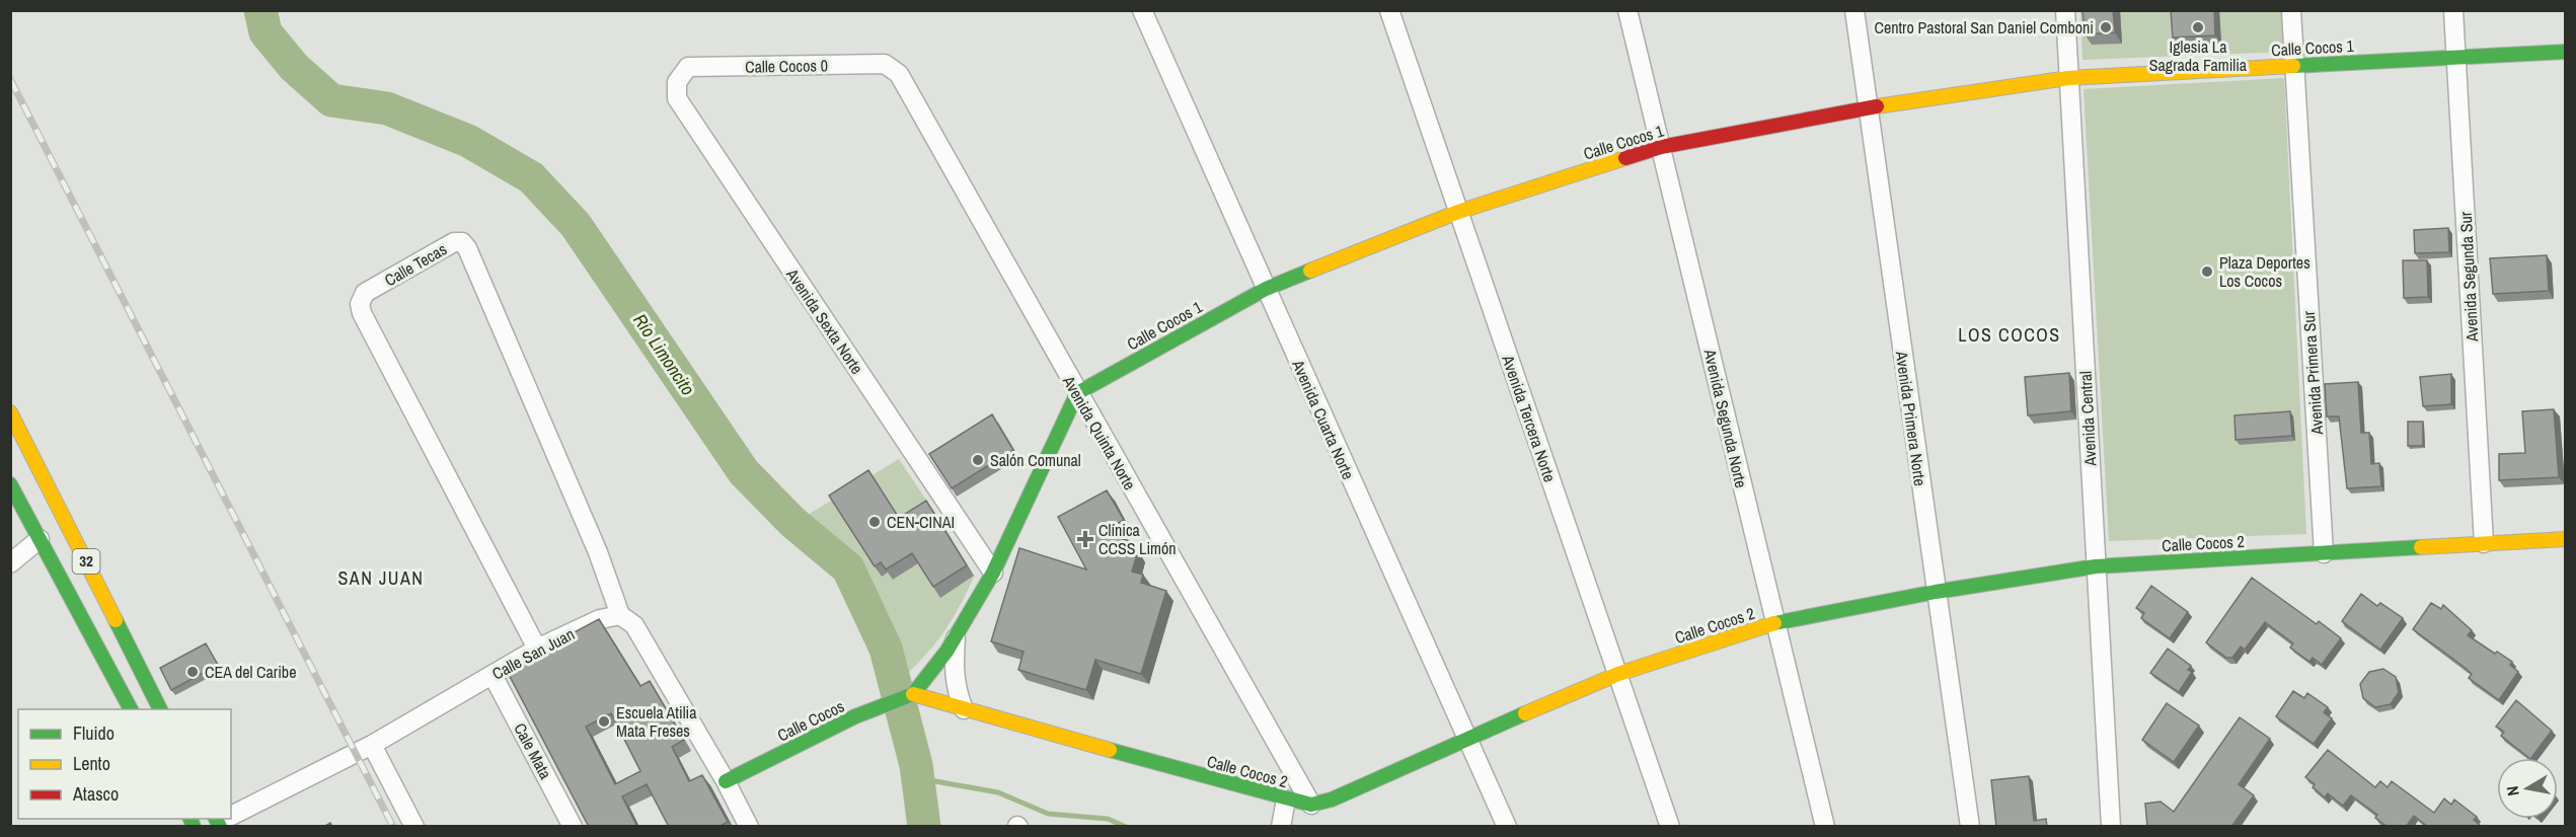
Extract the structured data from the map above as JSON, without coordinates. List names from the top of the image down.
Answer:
{
  "streets": {
    "main road": [
      "Calle Cocos 1",
      "Calle Cocos 2",
      "32",
      "Calle Cocos"
    ],
    "street": [
      "Calle Cocos 0",
      "Calle Tecas",
      "Avenida Segunda Sur",
      "Avenida Sexta Norte",
      "Avenida Primera Sur",
      "Avenida Tercera Norte",
      "Avenida Segunda Norte",
      "Avenida Primera Norte",
      "Avenida Central",
      "Avenida Cuarta Norte",
      "Avenida Quinta Norte",
      "Calle San Juan",
      "Cale Mata"
    ]
  },
  "crossings": [
    ["Calle Cocos 1", "Avenida Segunda Sur"],
    ["Calle Cocos 1", "Avenida Primera Sur"],
    ["Calle Cocos 1", "Avenida Tercera Norte"],
    ["Calle Cocos 1", "Avenida Segunda Norte"],
    ["Calle Cocos 1", "Avenida Primera Norte"],
    ["Calle Cocos 1", "Avenida Central"],
    ["Calle Cocos 1", "Avenida Cuarta Norte"],
    ["Calle Cocos 1", "Avenida Quinta Norte"],
    ["Calle Cocos 0", "Avenida Sexta Norte"],
    ["Calle Cocos 0", "Avenida Quinta Norte"],
    ["Calle Tecas", "Calle San Juan"],
    ["Avenida Segunda Sur", "Calle Cocos 2"],
    ["Avenida Primera Sur", "Calle Cocos 2"],
    ["Avenida Tercera Norte", "Calle Cocos 2"],
    ["Avenida Segunda Norte", "Calle Cocos 2"],
    ["Avenida Primera Norte", "Calle Cocos 2"],
    ["Avenida Central", "Calle Cocos 2"],
    ["Avenida Cuarta Norte", "Calle Cocos 2"],
    ["Avenida Quinta Norte", "Calle Cocos 2"],
    ["Calle Cocos 2", "Calle Cocos"],
    ["Calle San Juan", "Cale Mata"]
  ],
  "districts": ["LOS COCOS", "SAN JUAN"],
  "water": ["Río Limoncito"],
  "places": {
    "other": [
      "Centro Pastoral San Daniel Comboni",
      "Iglesia La Sagrada Familia",
      "Plaza Deportes Los Cocos",
      "Salón Comunal",
      "CEN-CINAI",
      "CEA del Caribe",
      "Escuela Atilia Mata Freses"
    ],
    "health": ["Clínica CCSS Limón"]
  },
  "legend": ["Fluido", "Lento", "Atasco"],
  "north": "left"
}
